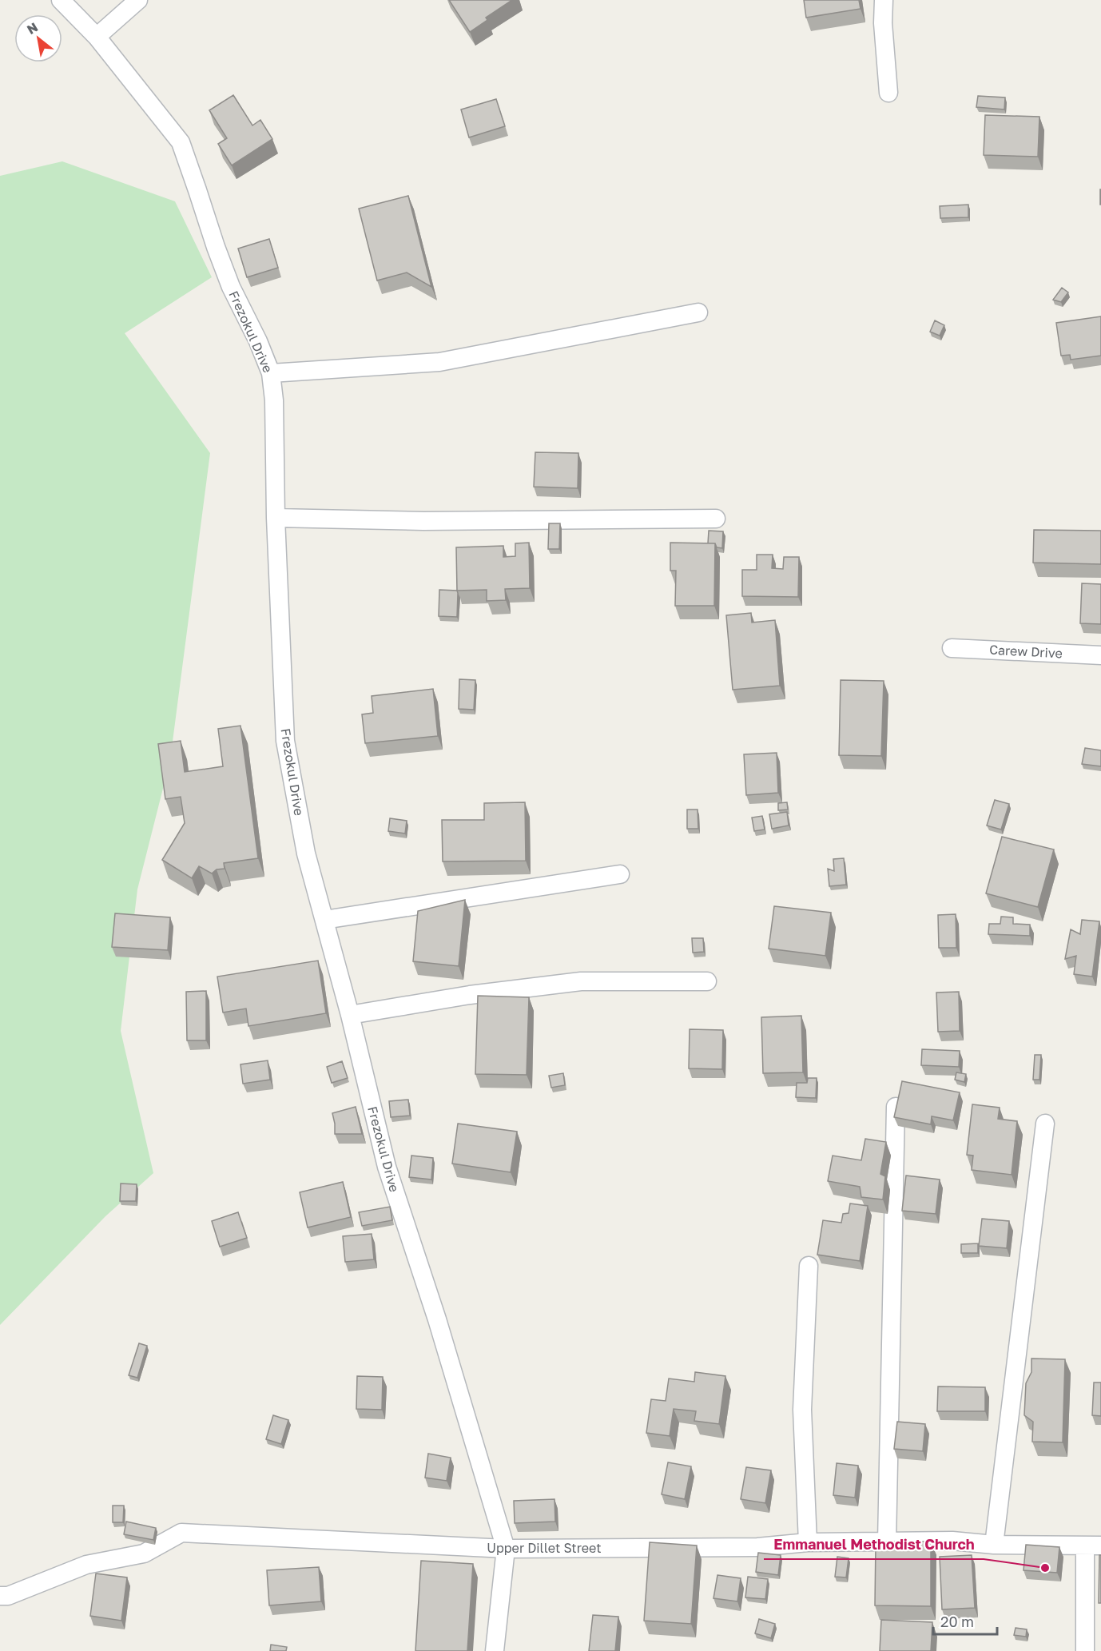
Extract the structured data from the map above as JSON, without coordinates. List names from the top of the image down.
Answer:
{
  "streets": {
    "street": ["Frezokul Drive", "Carew Drive", "Upper Dillet Street"]
  },
  "crossings": [
    ["Frezokul Drive", "Upper Dillet Street"]
  ],
  "places": ["Emmanuel Methodist Church"],
  "scale_bar": "20 m",
  "north": "top left"
}
